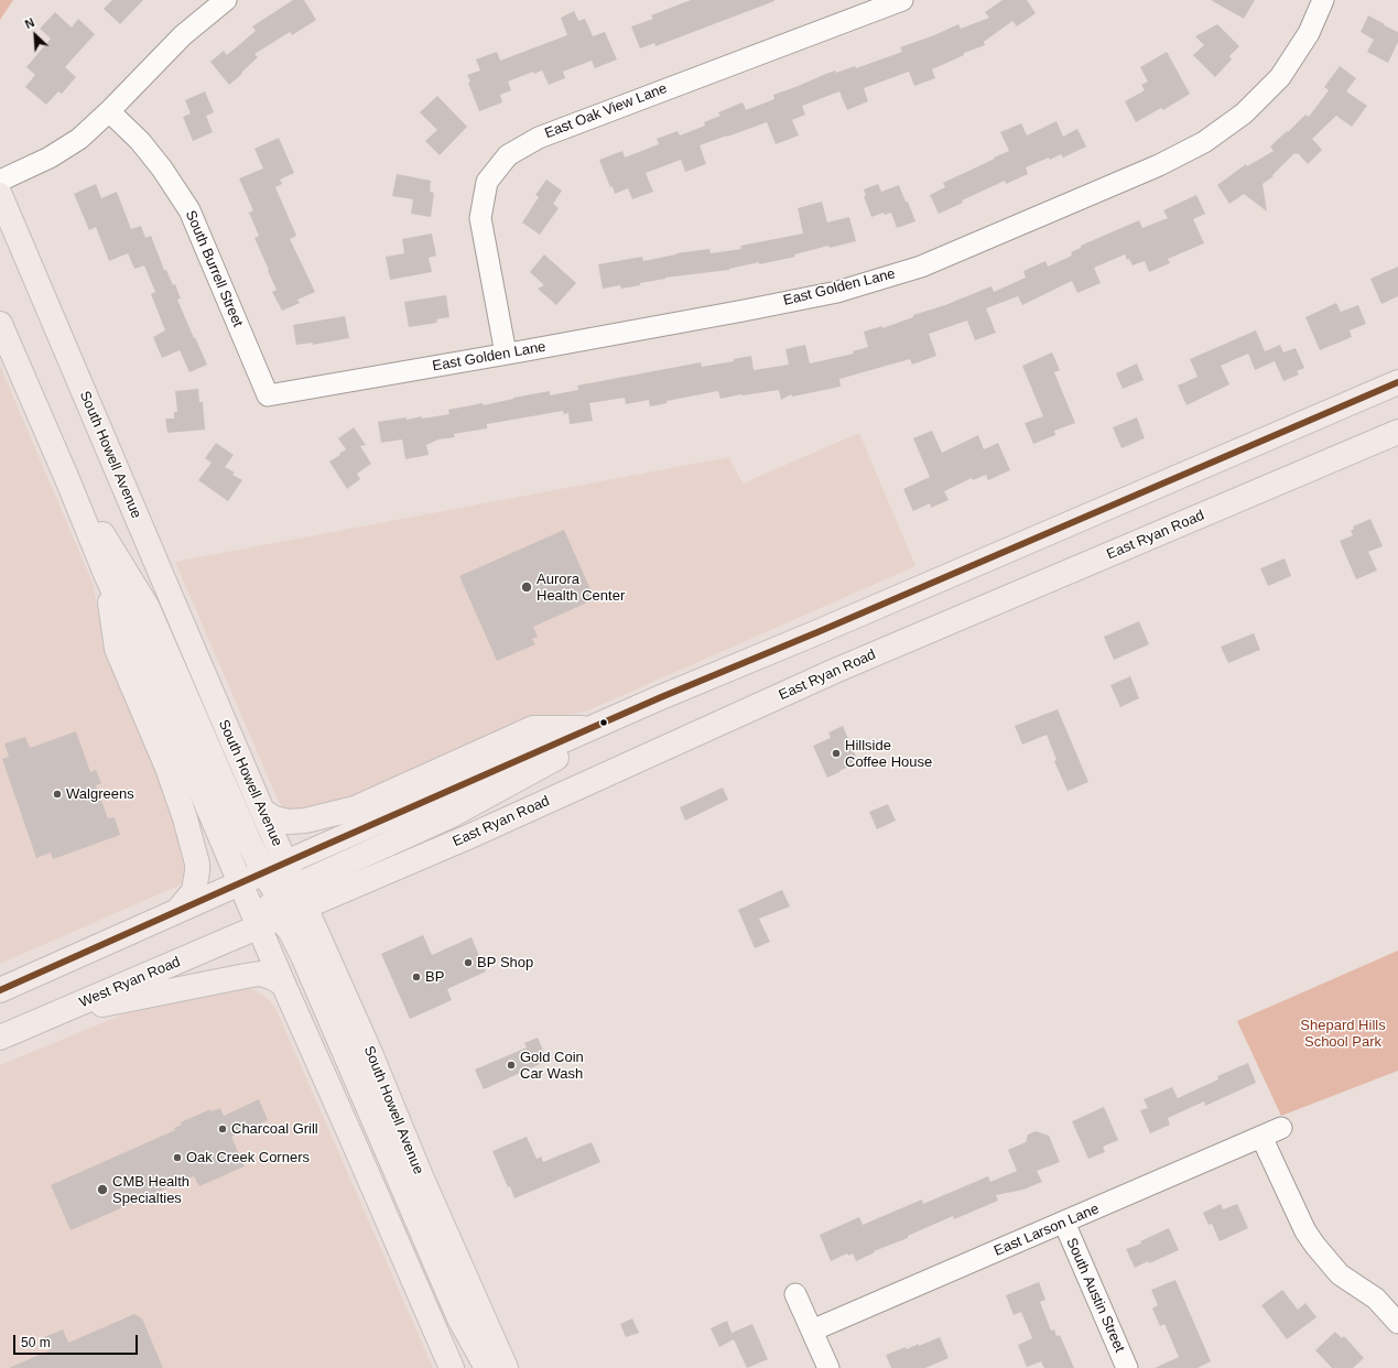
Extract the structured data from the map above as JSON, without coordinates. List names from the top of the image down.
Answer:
{
  "streets": {
    "main road": ["South Howell Avenue", "East Ryan Road", "West Ryan Road"],
    "street": [
      "East Oak View Lane",
      "South Burrell Street",
      "East Golden Lane",
      "East Larson Lane",
      "South Austin Street"
    ]
  },
  "crossings": [
    ["East Oak View Lane", "East Golden Lane"],
    ["South Burrell Street", "East Golden Lane"],
    ["South Howell Avenue", "East Ryan Road"],
    ["South Howell Avenue", "West Ryan Road"],
    ["East Ryan Road", "West Ryan Road"],
    ["East Larson Lane", "South Austin Street"]
  ],
  "parks": ["Shepard Hills School Park"],
  "places": [
    "Aurora Health Center",
    "Hillside Coffee House",
    "Walgreens",
    "BP Shop",
    "BP",
    "Gold Coin Car Wash",
    "Charcoal Grill",
    "Oak Creek Corners",
    "CMB Health Specialties"
  ],
  "scale_bar": "50 m",
  "north": "top left"
}
